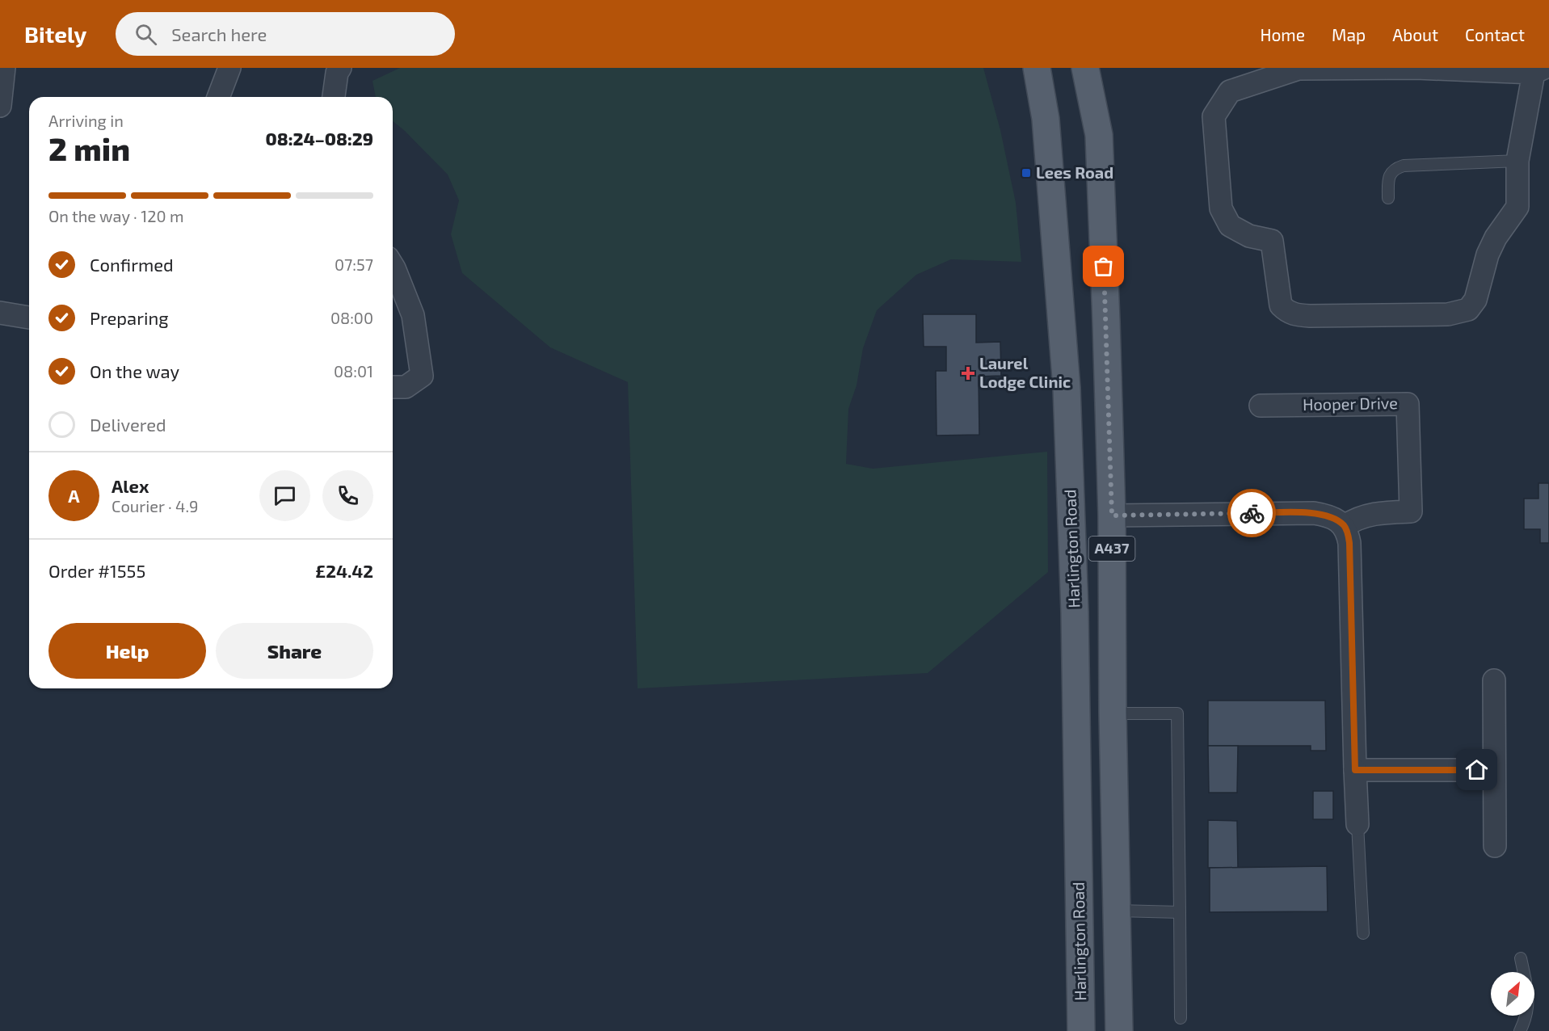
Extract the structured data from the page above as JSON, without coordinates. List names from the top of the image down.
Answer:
{
  "streets": {
    "main road": ["Harlington Road", "A437"],
    "street": ["Hooper Drive"]
  },
  "places": {
    "transit": ["Lees Road"],
    "health": ["Laurel Lodge Clinic"]
  },
  "north": "top right",
  "page": {
    "header": "Bitely",
    "search": "Search here",
    "nav": [
      "Home",
      "Map",
      "About",
      "Contact"
    ],
    "heading": ["2 min", "Arriving in", "08:24–08:29"],
    "panel": [
      "Alex",
      "Courier · 4.9",
      "Order #1555",
      "£24.42"
    ],
    "bar": "On the way · 120 m",
    "list": [
      ["Confirmed", "07:57"],
      ["Preparing", "08:00"],
      ["On the way", "08:01"],
      "Delivered"
    ],
    "round": "A",
    "buttons": ["Help", "Share"]
  }
}
